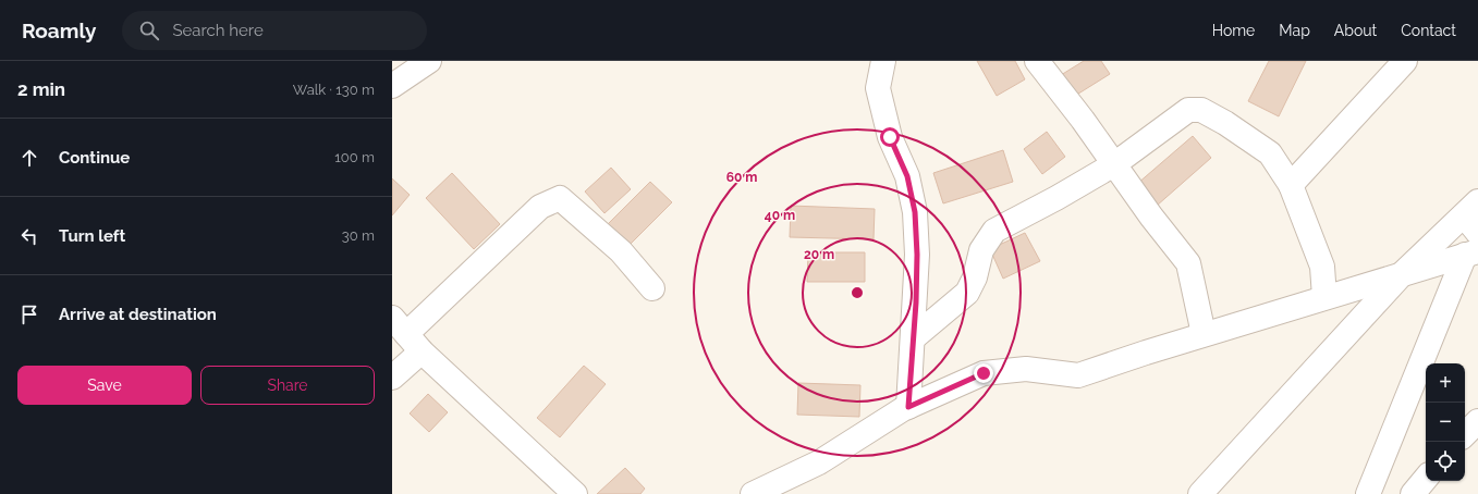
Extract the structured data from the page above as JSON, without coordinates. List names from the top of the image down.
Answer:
{
  "page": {
    "header": "Roamly",
    "search": "Search here",
    "nav": [
      "Home",
      "Map",
      "About",
      "Contact"
    ],
    "heading": ["2 min", "Walk · 130 m"],
    "list": [
      ["Continue", "100 m"],
      ["Turn left", "30 m"],
      "Arrive at destination"
    ],
    "buttons": ["Save", "Share"],
    "map_buttons": ["+", "−"]
  },
  "rings": ["60 m", "40 m", "20 m"]
}
